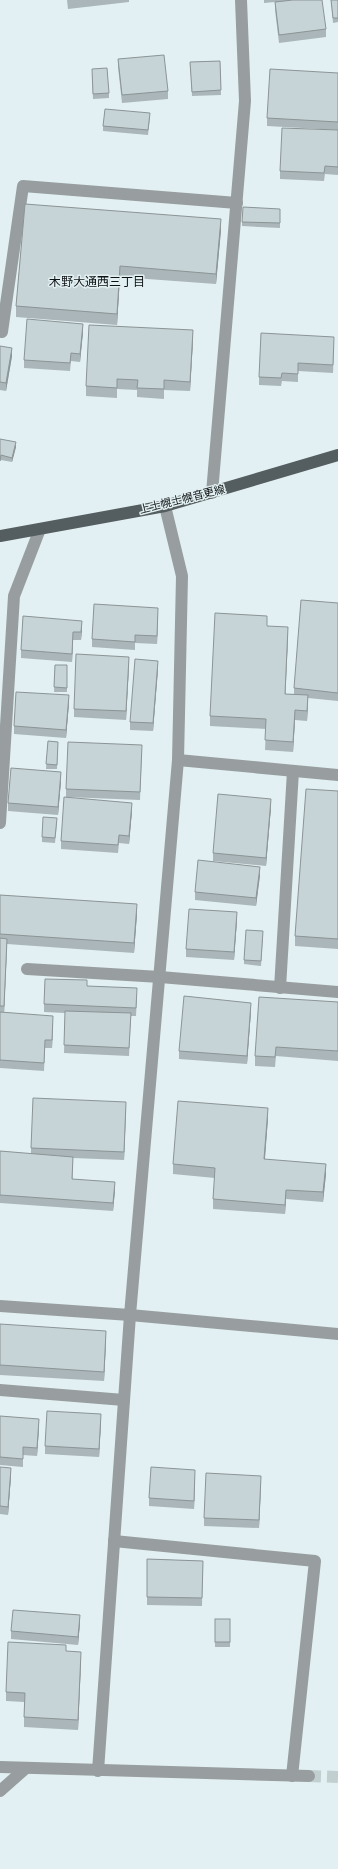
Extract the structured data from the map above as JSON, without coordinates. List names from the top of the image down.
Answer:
{
  "streets": {
    "main road": ["上士幌士幌音更線"]
  },
  "districts": ["木野大通西三丁目"]
}
